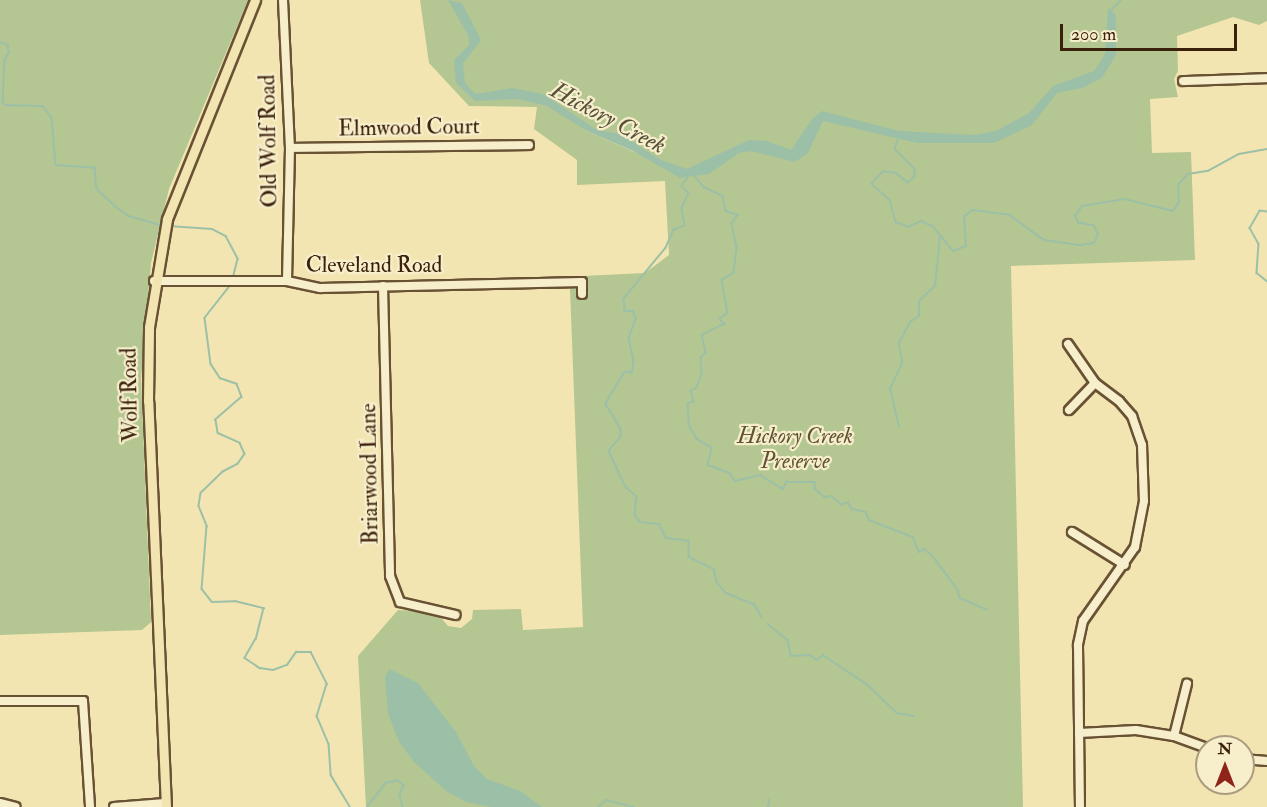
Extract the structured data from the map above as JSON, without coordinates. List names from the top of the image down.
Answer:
{
  "streets": {
    "main road": ["Wolf Road"],
    "street": [
      "Elmwood Court",
      "Old Wolf Road",
      "Cleveland Road",
      "Briarwood Lane"
    ]
  },
  "crossings": [
    ["Elmwood Court", "Old Wolf Road"],
    ["Old Wolf Road", "Cleveland Road"],
    ["Cleveland Road", "Wolf Road"],
    ["Cleveland Road", "Briarwood Lane"]
  ],
  "water": ["Hickory Creek"],
  "parks": ["Hickory Creek Preserve"],
  "scale_bar": "200 m",
  "north": "top"
}
